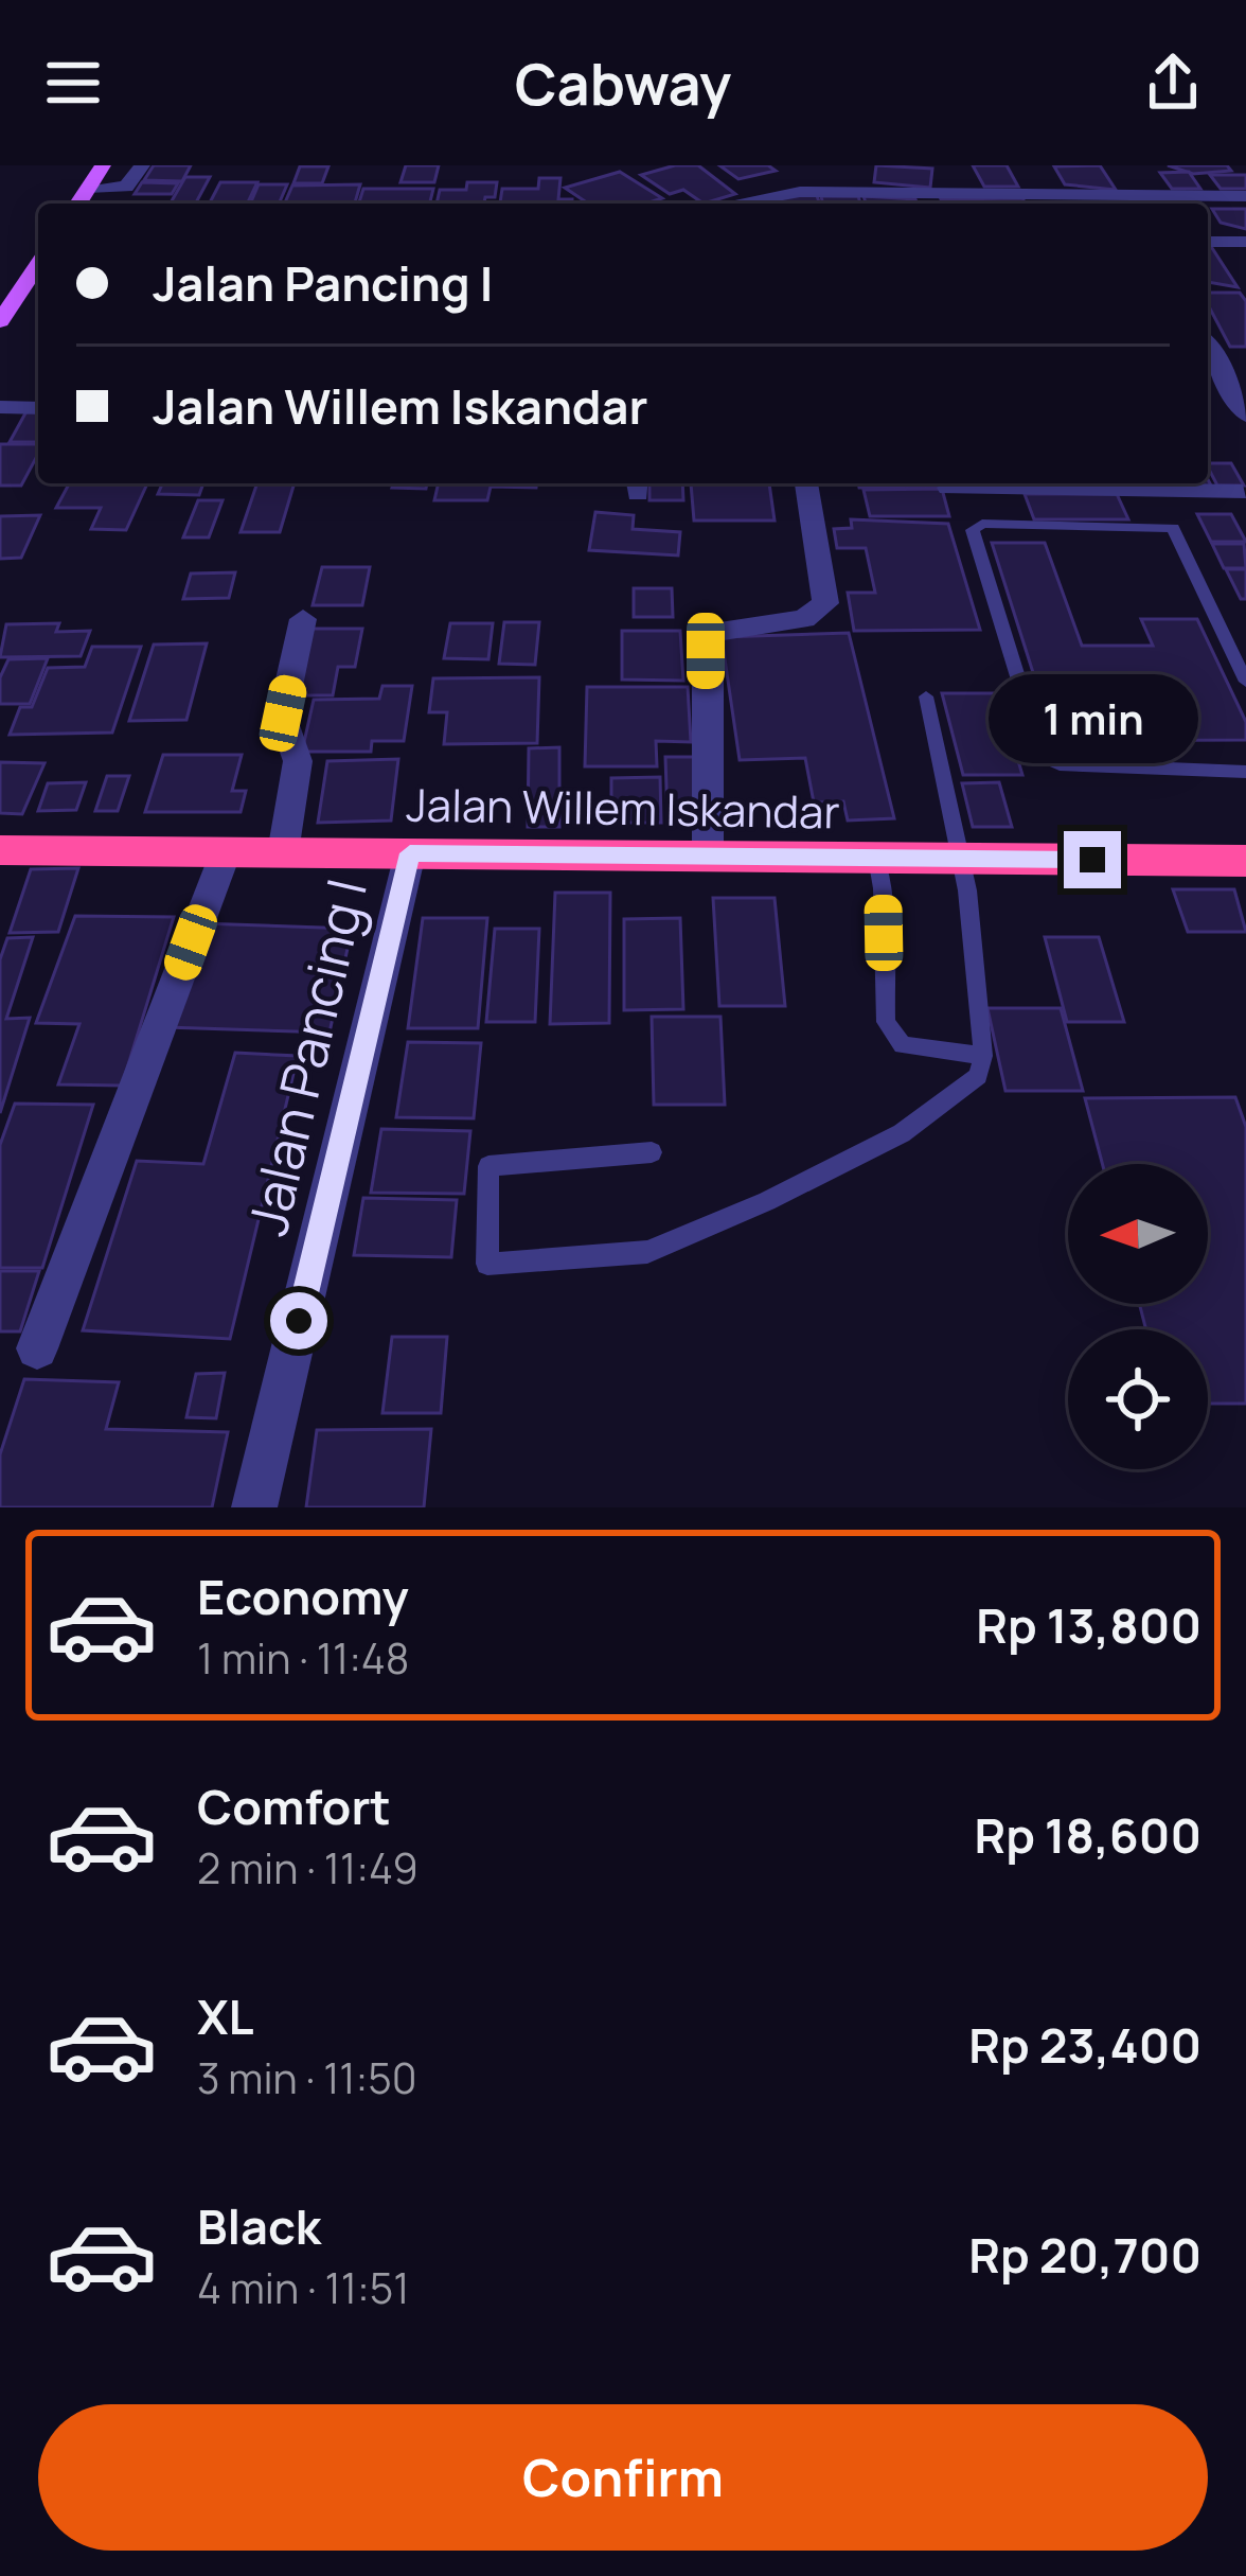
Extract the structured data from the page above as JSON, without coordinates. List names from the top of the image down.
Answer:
{
  "streets": {
    "highway": ["Jalan Willem Iskandar"],
    "street": ["Jalan Pancing I"]
  },
  "crossings": [
    ["Jalan Willem Iskandar", "Jalan Pancing I"]
  ],
  "north": "left",
  "page": {
    "header": "Cabway",
    "banner": ["Jalan Pancing I", "Jalan Willem Iskandar"],
    "bubble": "1 min",
    "list": [
      {
        "name": "Economy",
        "note": "1 min · 11:48",
        "value": "Rp 13,800"
      },
      {
        "name": "Comfort",
        "note": "2 min · 11:49",
        "value": "Rp 18,600"
      },
      {
        "name": "XL",
        "note": "3 min · 11:50",
        "value": "Rp 23,400"
      },
      {
        "name": "Black",
        "note": "4 min · 11:51",
        "value": "Rp 20,700"
      }
    ],
    "buttons": "Confirm"
  }
}
